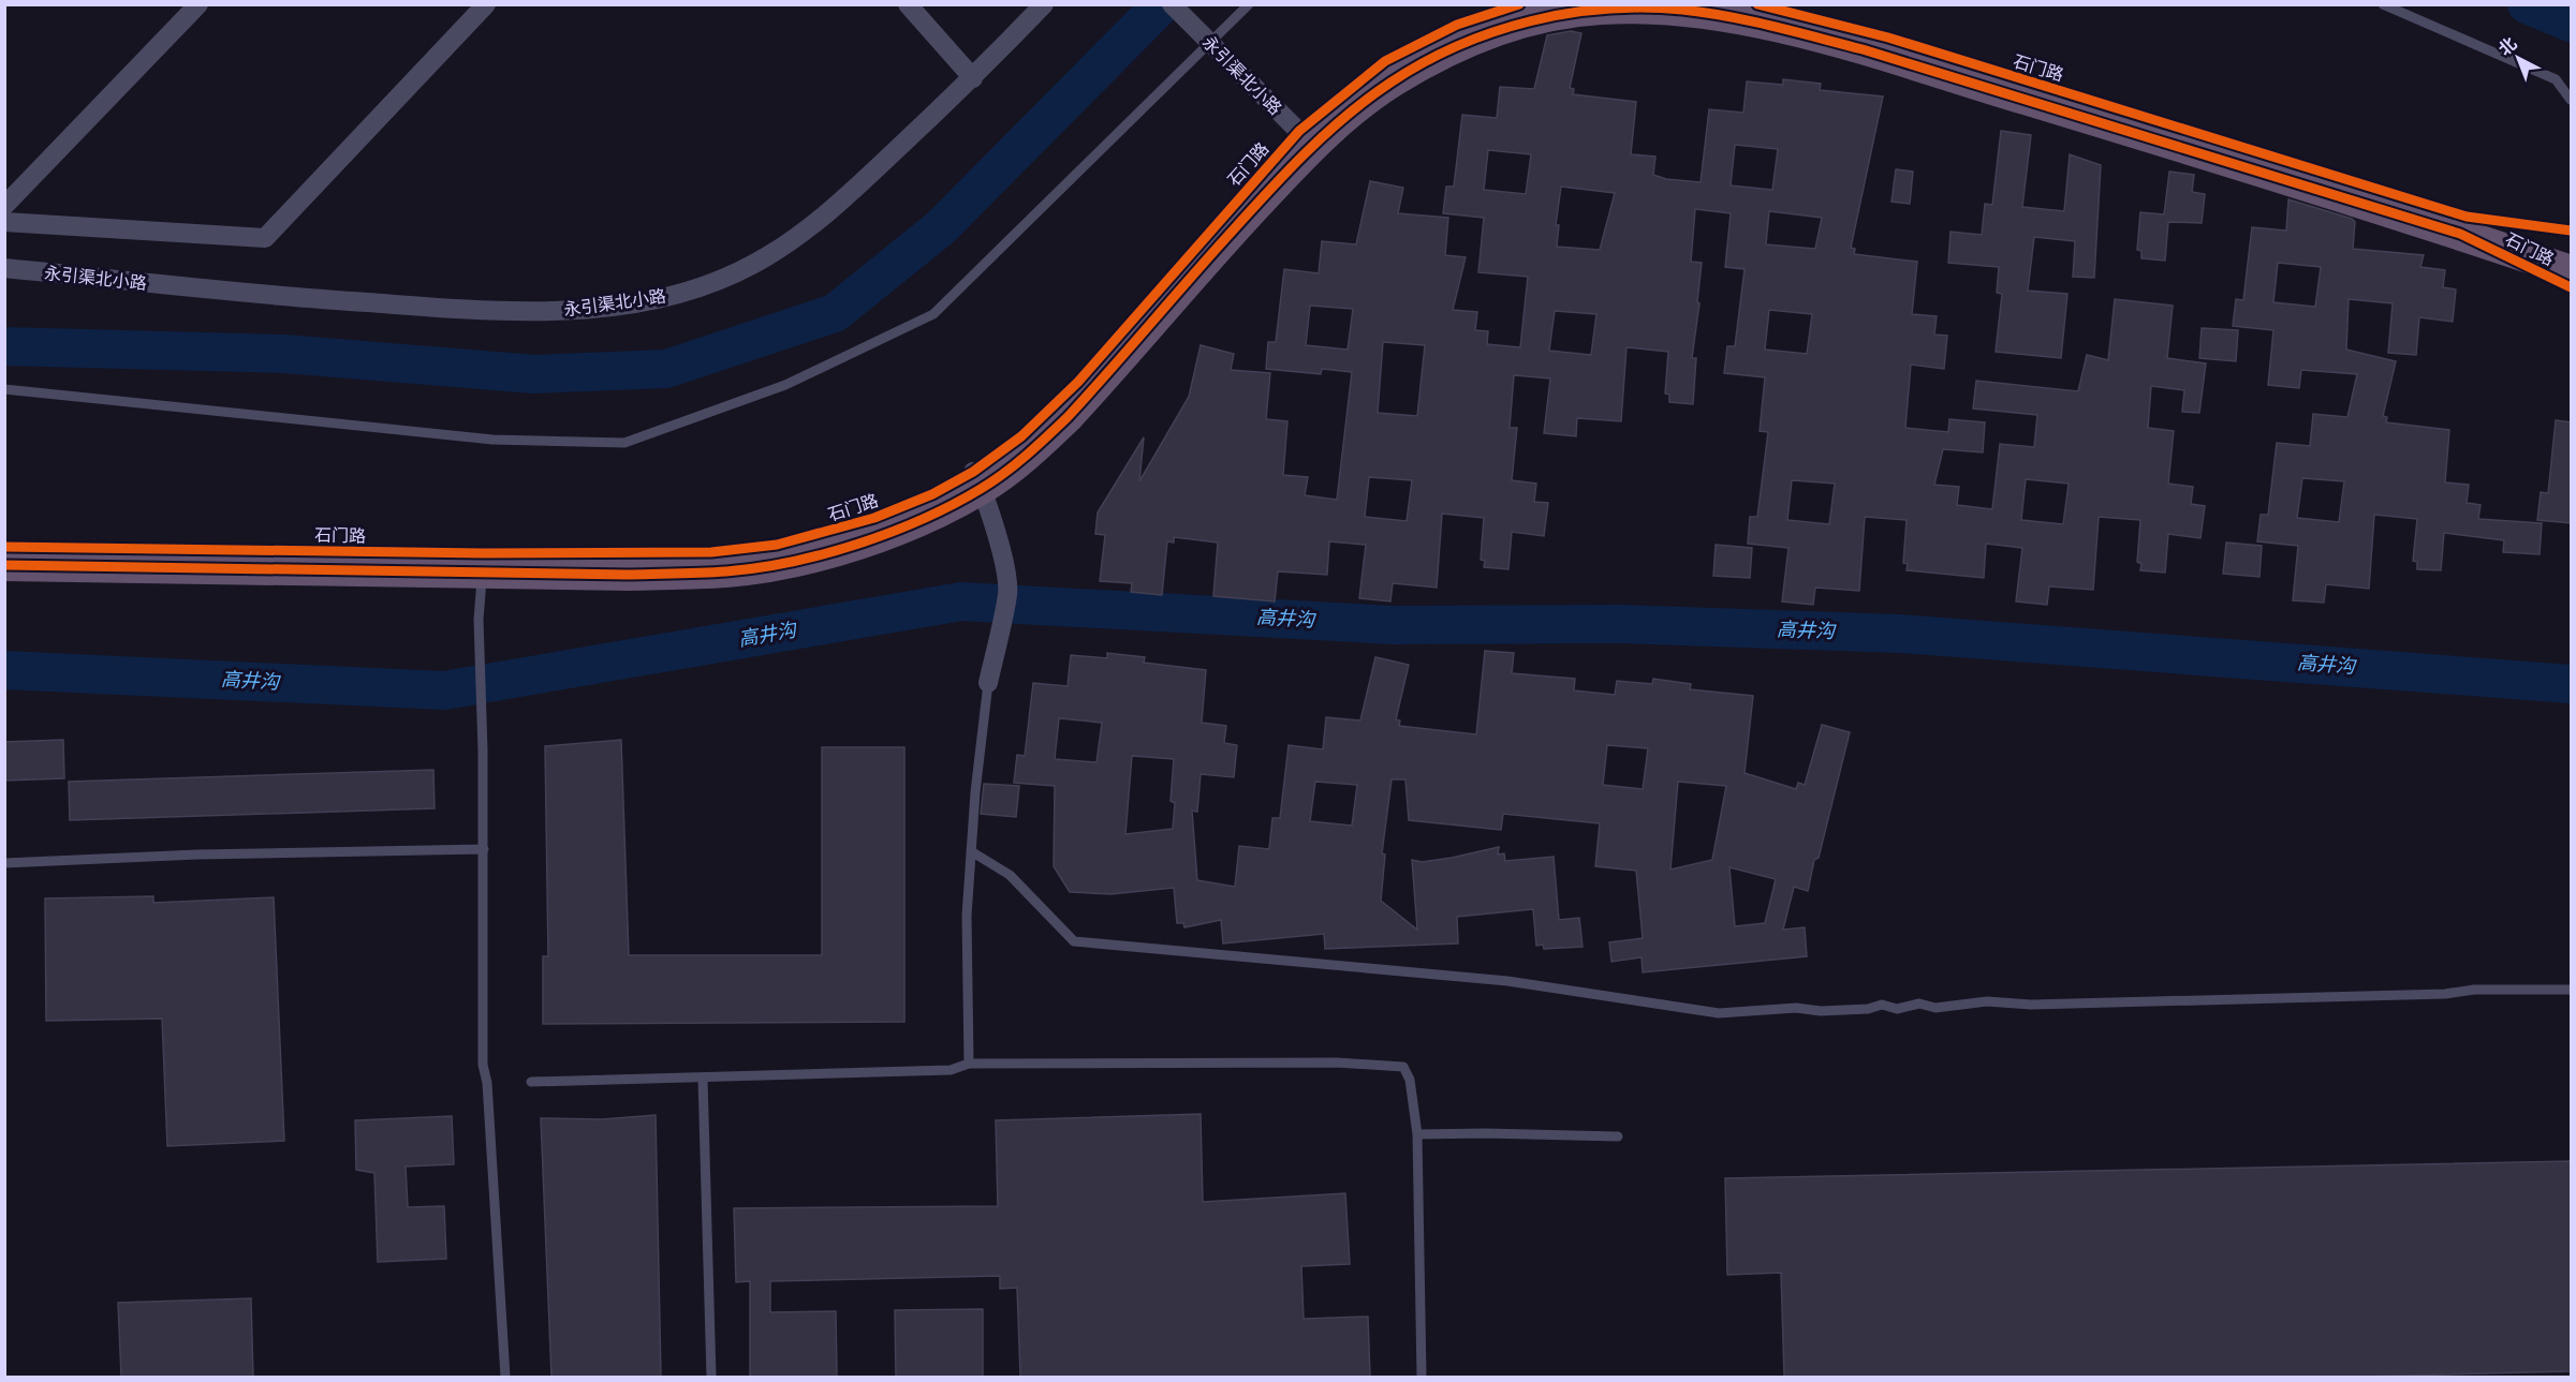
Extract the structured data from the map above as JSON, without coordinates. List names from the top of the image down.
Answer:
{
  "streets": {
    "highway": ["石门路"],
    "street": ["永引渠北小路"]
  },
  "crossings": [
    ["石门路", "永引渠北小路"]
  ],
  "water": ["高井沟"],
  "north": "top left"
}
